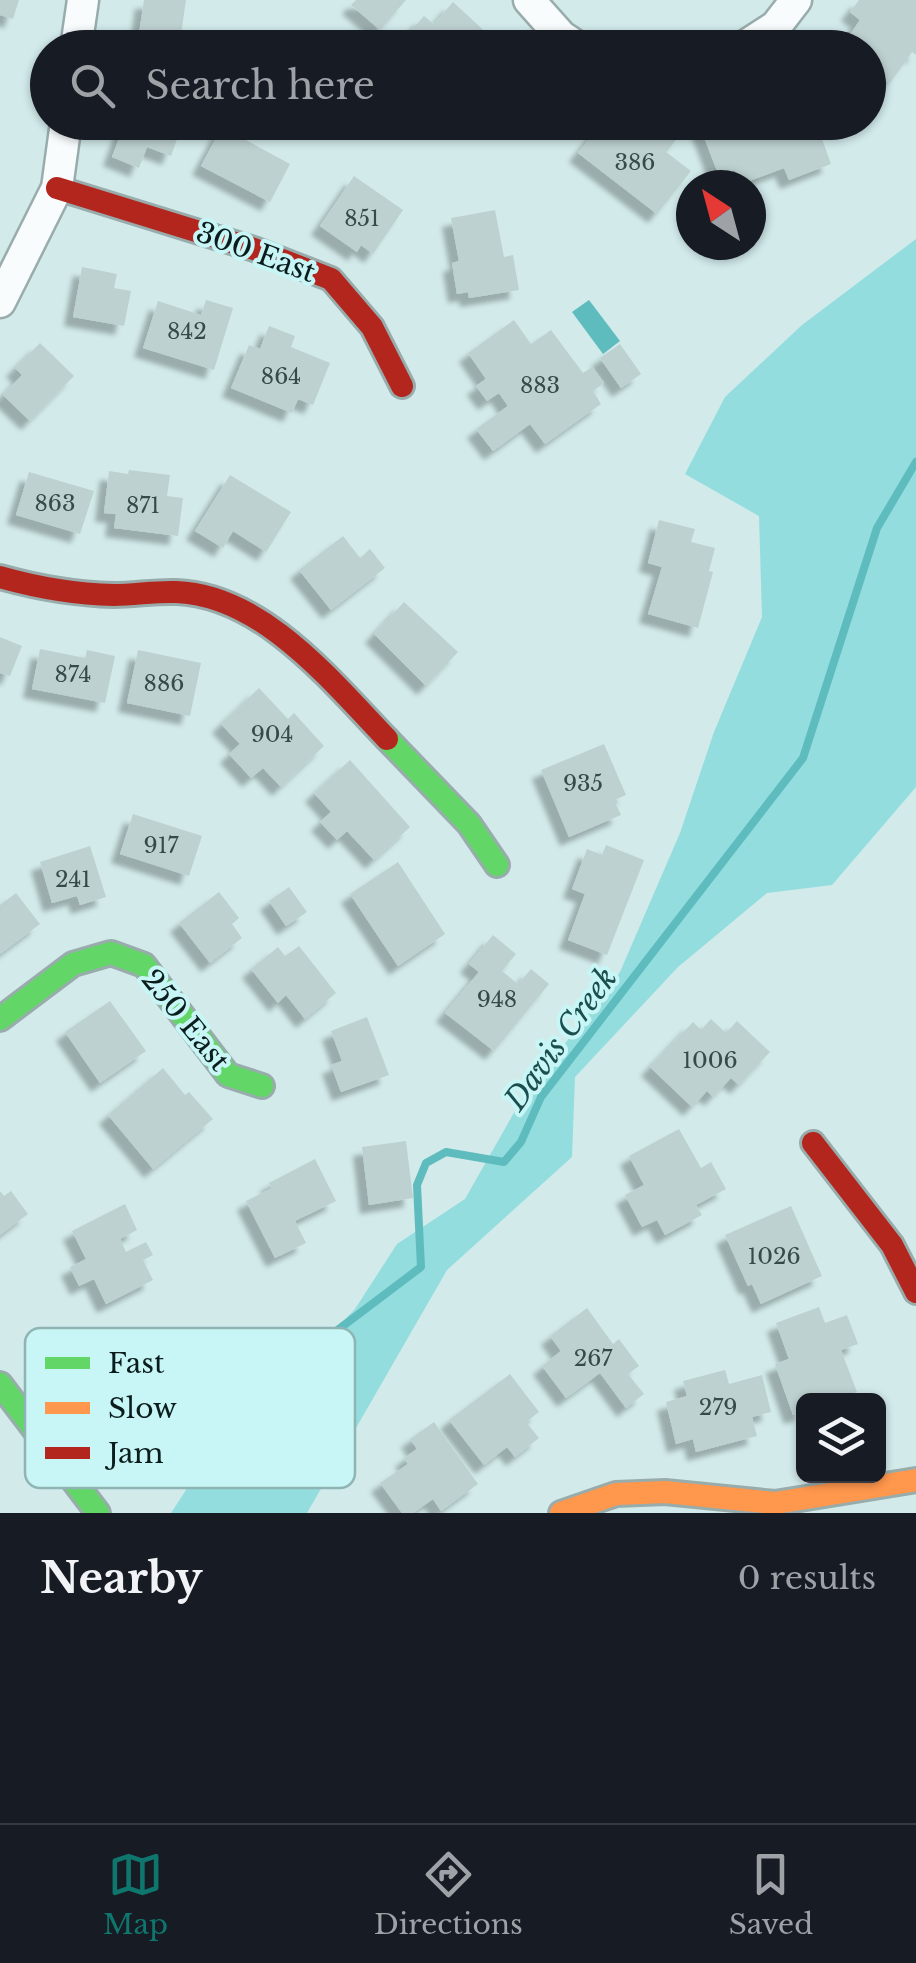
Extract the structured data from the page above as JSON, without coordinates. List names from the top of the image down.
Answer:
{
  "streets": {
    "street": ["300 East", "250 East"]
  },
  "water": ["Davis Creek"],
  "house_numbers": [
    "386",
    "851",
    "842",
    "864",
    "883",
    "863",
    "871",
    "874",
    "886",
    "904",
    "935",
    "917",
    "241",
    "948",
    "1006",
    "1026",
    "267",
    "279"
  ],
  "legend": ["Fast", "Slow", "Jam"],
  "north": "top left",
  "page": {
    "search": "Search here",
    "heading": ["Nearby", "0 results"],
    "nav": ["Map", "Directions", "Saved"]
  }
}
